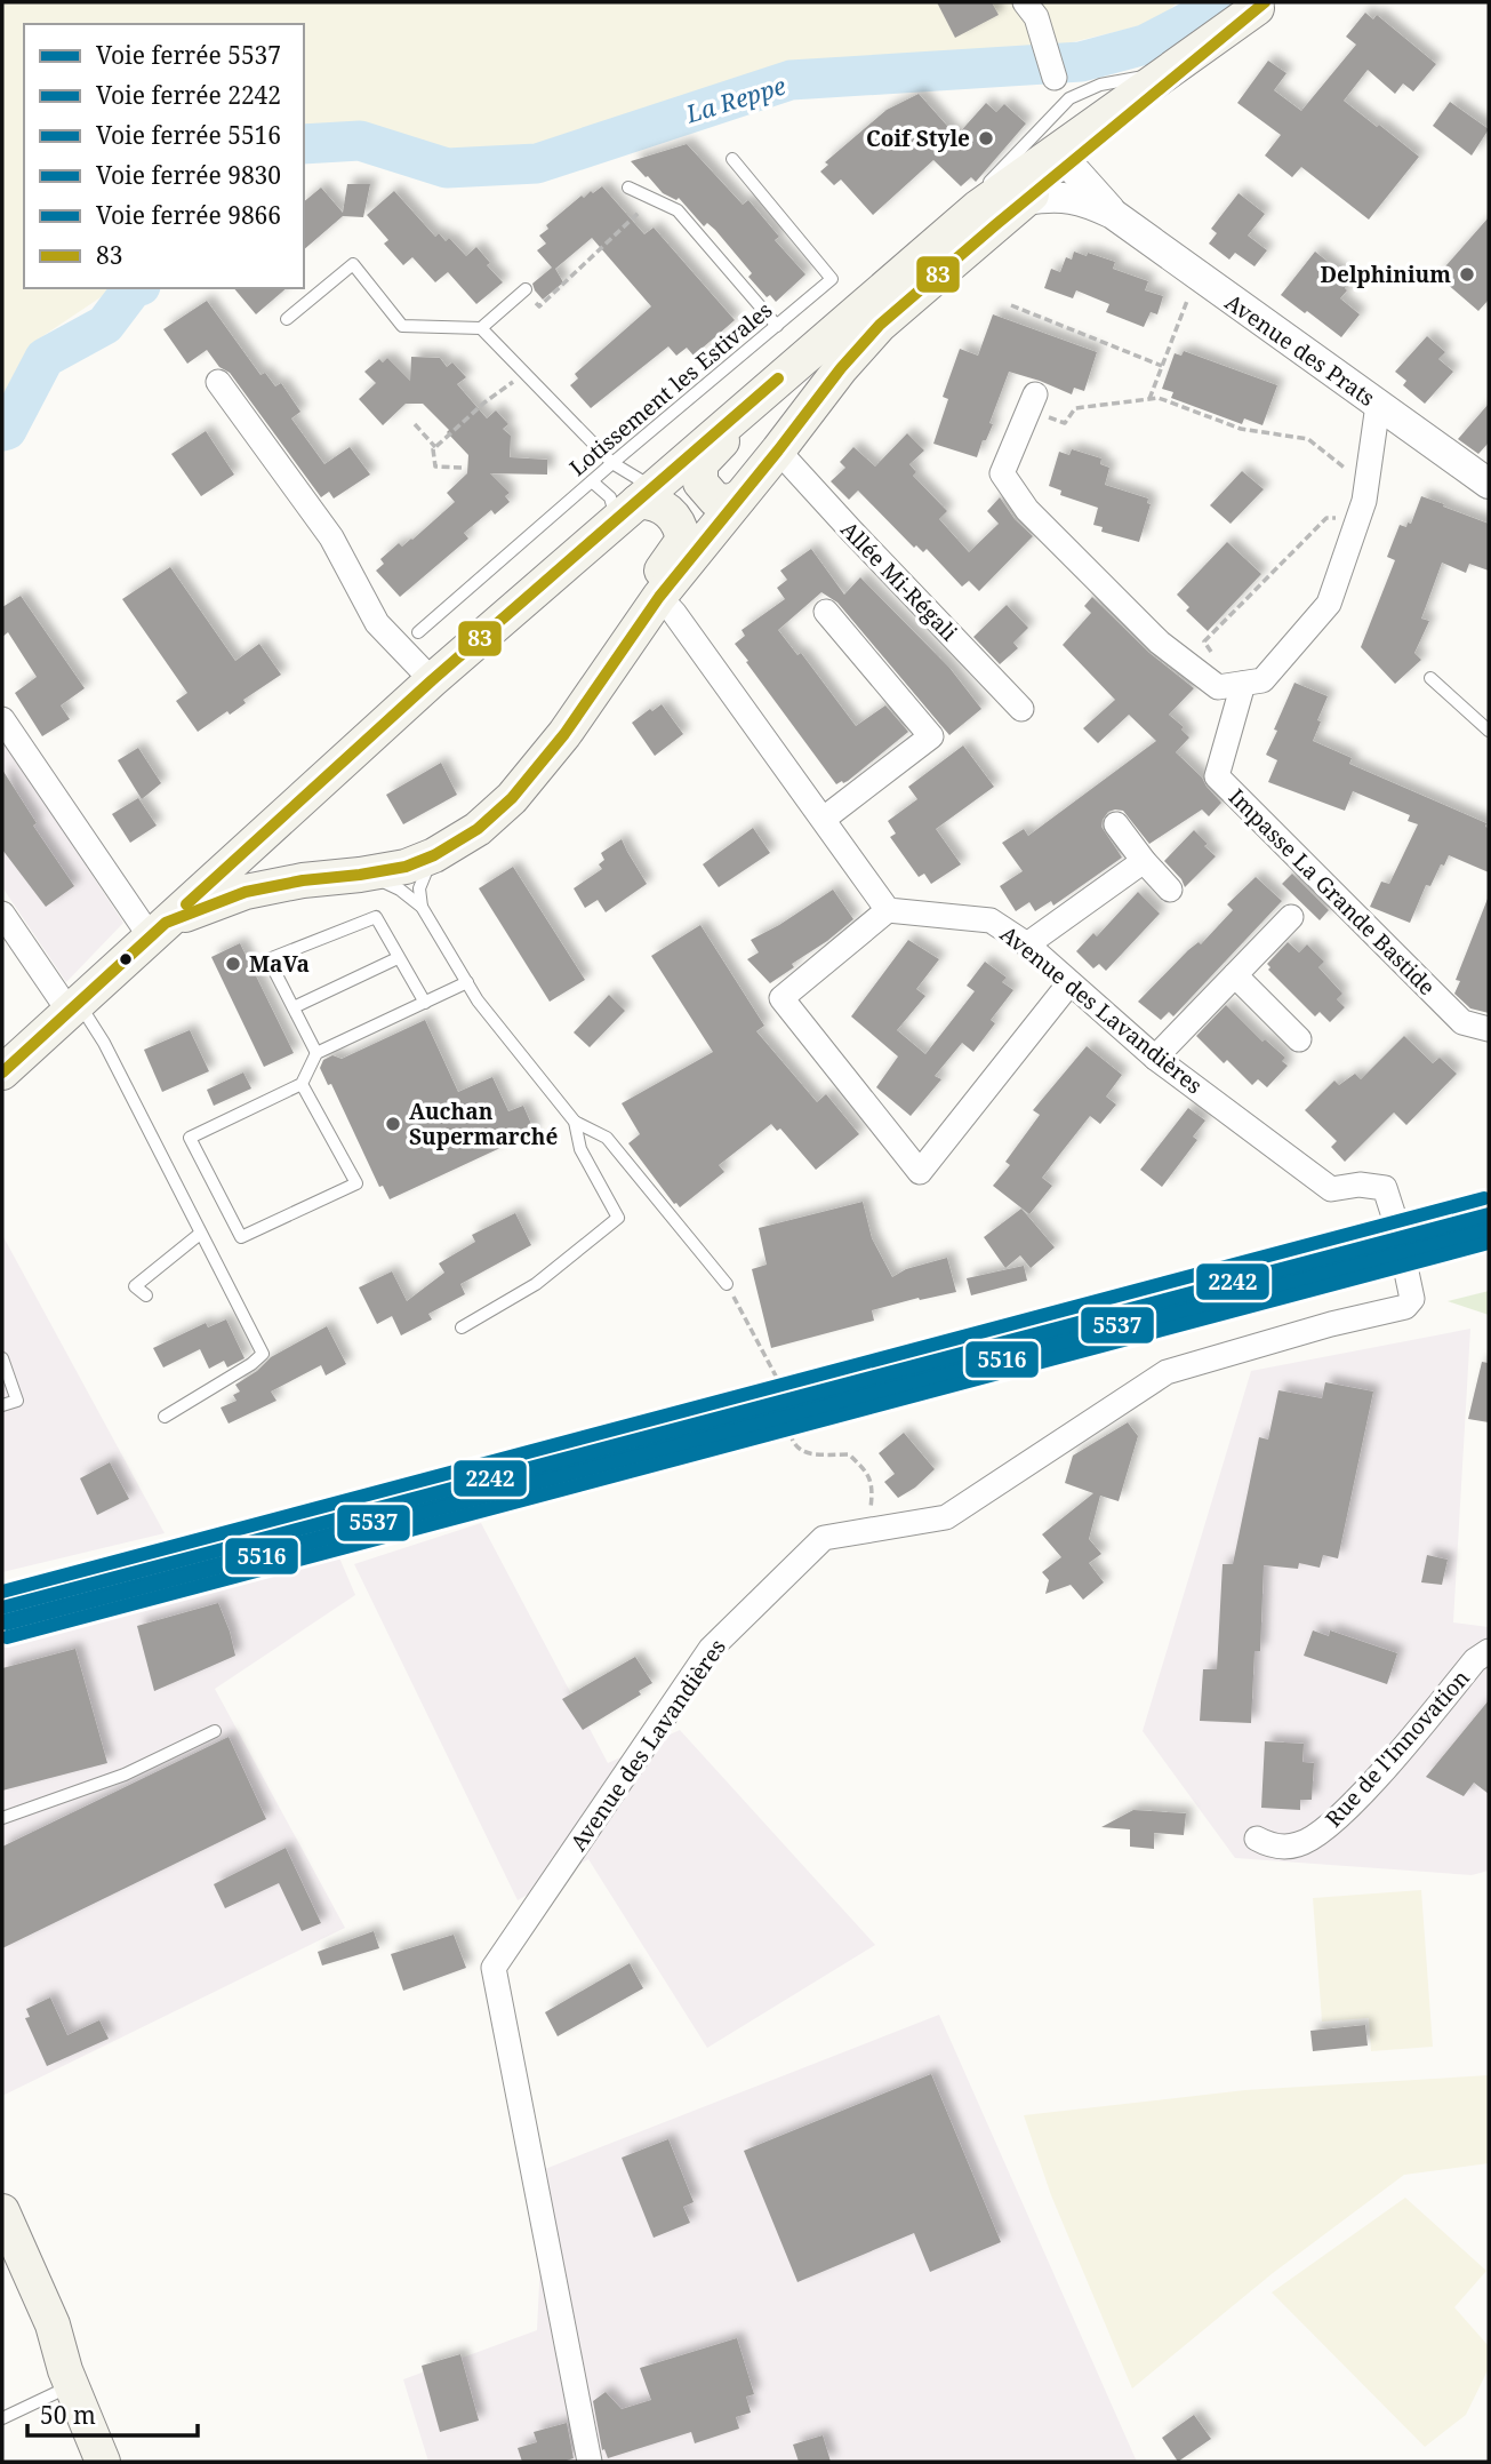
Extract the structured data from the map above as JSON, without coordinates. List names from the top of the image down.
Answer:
{
  "streets": {
    "street": [
      "Avenue des Prats",
      "Allée Mi-Régali",
      "Impasse La Grande Bastide",
      "Avenue des Lavandières",
      "Rue de l'Innovation"
    ],
    "lane": ["Lotissement les Estivales"]
  },
  "water": ["La Reppe"],
  "places": [
    "Coif Style",
    "Delphinium",
    "MaVa",
    "Auchan Supermarché"
  ],
  "lines": [
    "transit line 83",
    "rail line 9866",
    "rail line 2242",
    "rail line 5537",
    "rail line 5516",
    "rail line 9830"
  ],
  "legend": [
    "Voie ferrée 5537",
    "Voie ferrée 2242",
    "Voie ferrée 5516",
    "Voie ferrée 9830",
    "Voie ferrée 9866",
    "83"
  ],
  "scale_bar": "50 m"
}
